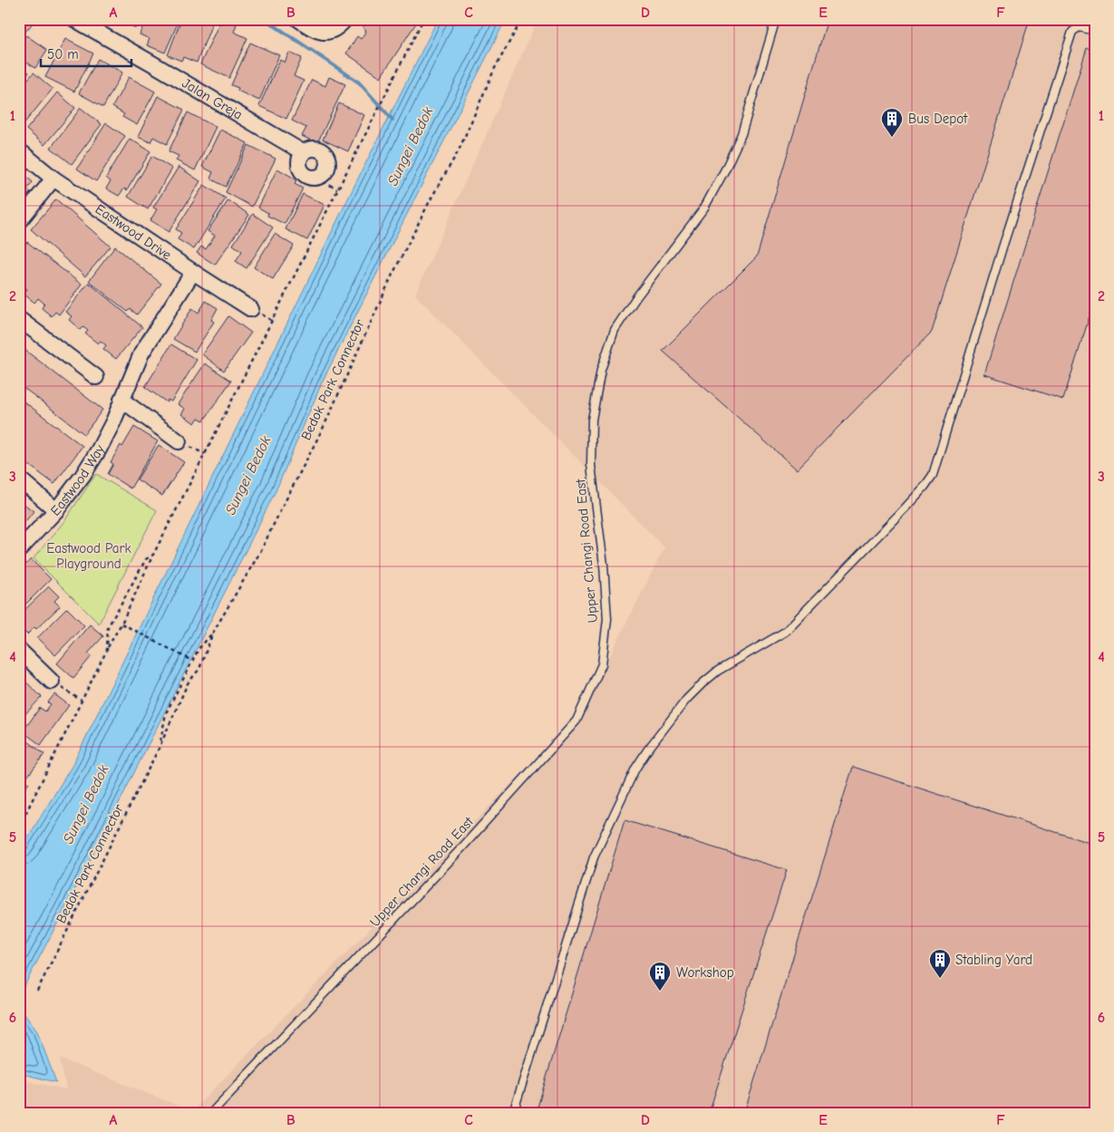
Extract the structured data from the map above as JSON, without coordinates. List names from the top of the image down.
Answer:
{
  "streets": {
    "street": ["Jalan Greja", "Eastwood Drive", "Eastwood Way"],
    "lane": ["Upper Changi Road East"],
    "path": ["Bedok Park Connector"]
  },
  "crossings": [
    ["Eastwood Drive", "Eastwood Way"]
  ],
  "water": ["Sungei Bedok"],
  "parks": ["Eastwood Park Playground"],
  "places": {
    "building": ["Bus Depot", "Stabling Yard", "Workshop"]
  },
  "scale_bar": "50 m",
  "grid": {
    "columns": [
      "A",
      "B",
      "C",
      "D",
      "E",
      "F"
    ],
    "rows": [
      "1",
      "2",
      "3",
      "4",
      "5",
      "6"
    ]
  }
}
